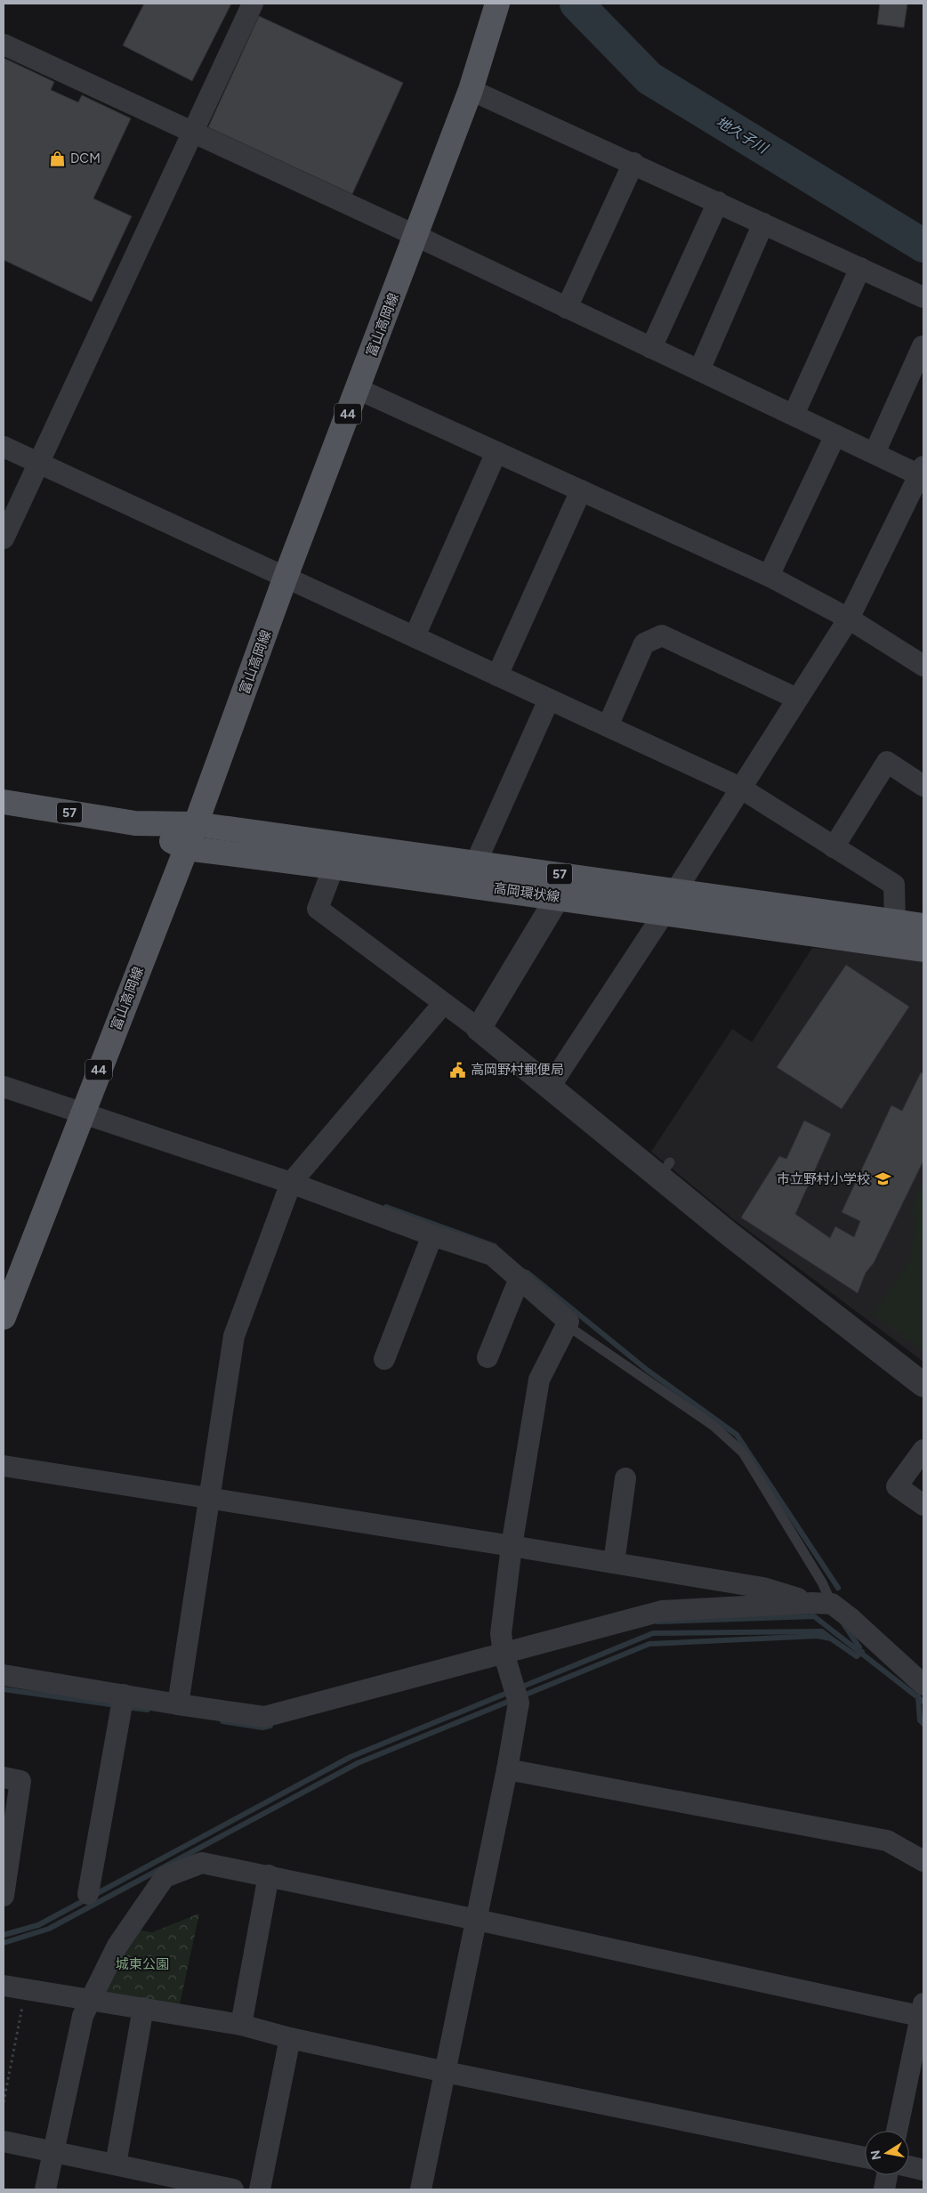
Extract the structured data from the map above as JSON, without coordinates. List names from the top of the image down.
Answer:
{
  "streets": {
    "main road": [
      "富山高岡線",
      "44",
      "57",
      "高岡環状線"
    ]
  },
  "crossings": [
    ["富山高岡線", "高岡環状線"]
  ],
  "water": ["地久子川"],
  "parks": ["城東公園"],
  "places": {
    "shop": ["DCM"],
    "public building": ["高岡野村郵便局"],
    "school or university": ["市立野村小学校"]
  },
  "north": "left"
}
